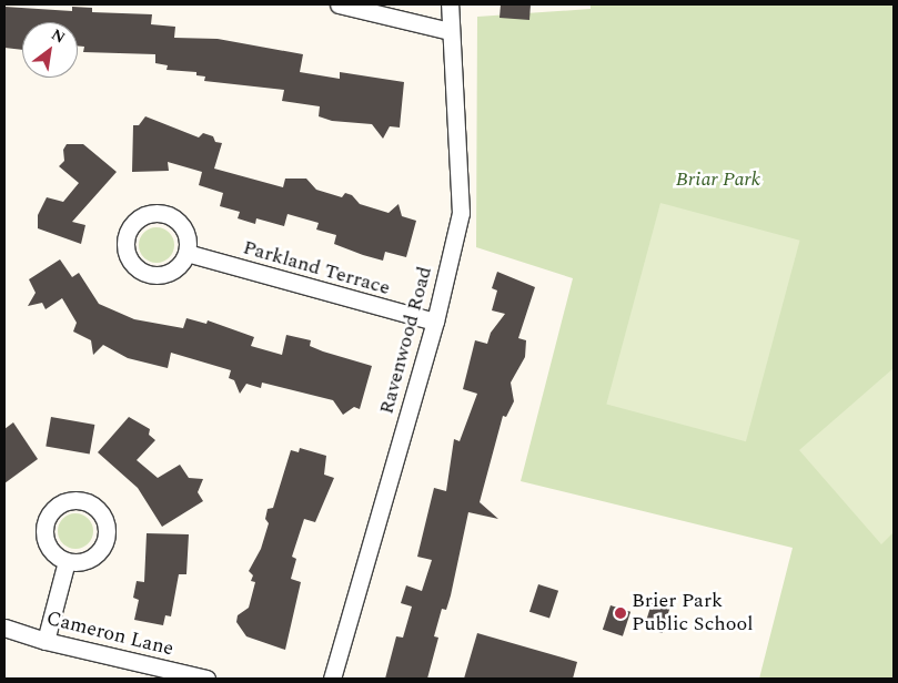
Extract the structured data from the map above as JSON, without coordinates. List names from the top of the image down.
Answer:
{
  "streets": {
    "street": ["Parkland Terrace", "Ravenwood Road", "Cameron Lane"]
  },
  "crossings": [
    ["Parkland Terrace", "Ravenwood Road"]
  ],
  "parks": ["Briar Park"],
  "places": ["Brier Park Public School"],
  "north": "top right"
}
